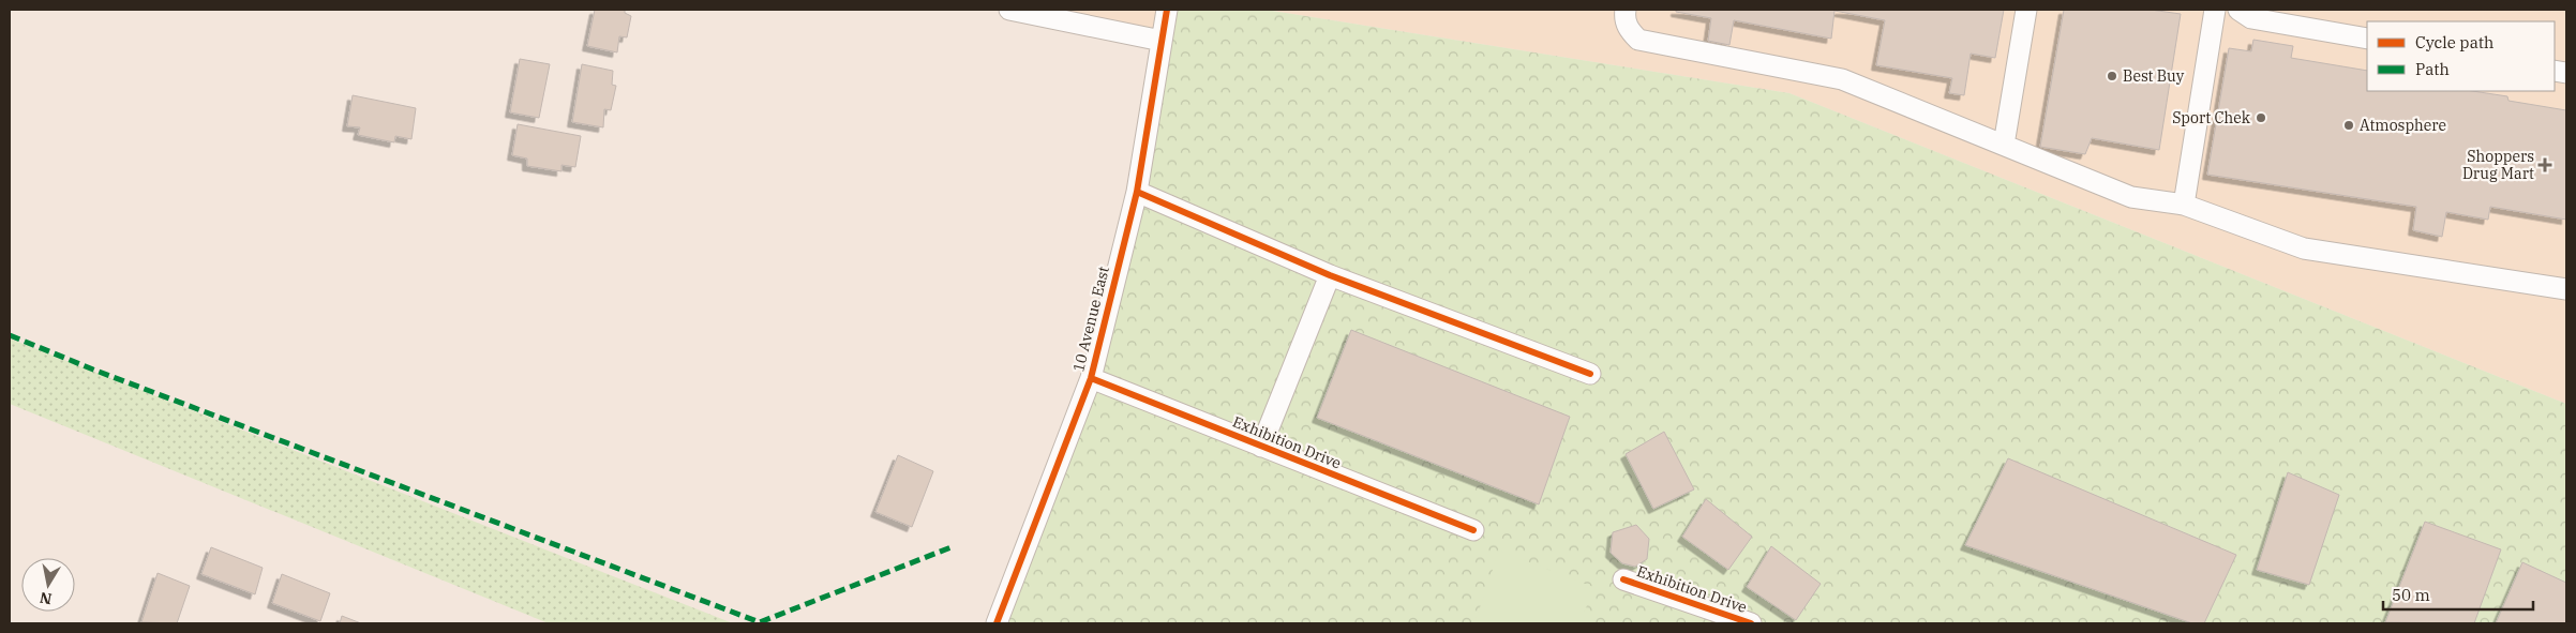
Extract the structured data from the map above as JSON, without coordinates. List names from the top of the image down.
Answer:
{
  "streets": {
    "street": ["10 Avenue East", "Exhibition Drive"]
  },
  "crossings": [
    ["10 Avenue East", "Exhibition Drive"]
  ],
  "places": {
    "other": ["Best Buy", "Sport Chek", "Atmosphere"],
    "health": ["Shoppers Drug Mart"]
  },
  "legend": ["Cycle path", "Path"],
  "scale_bar": "50 m",
  "north": "bottom"
}
